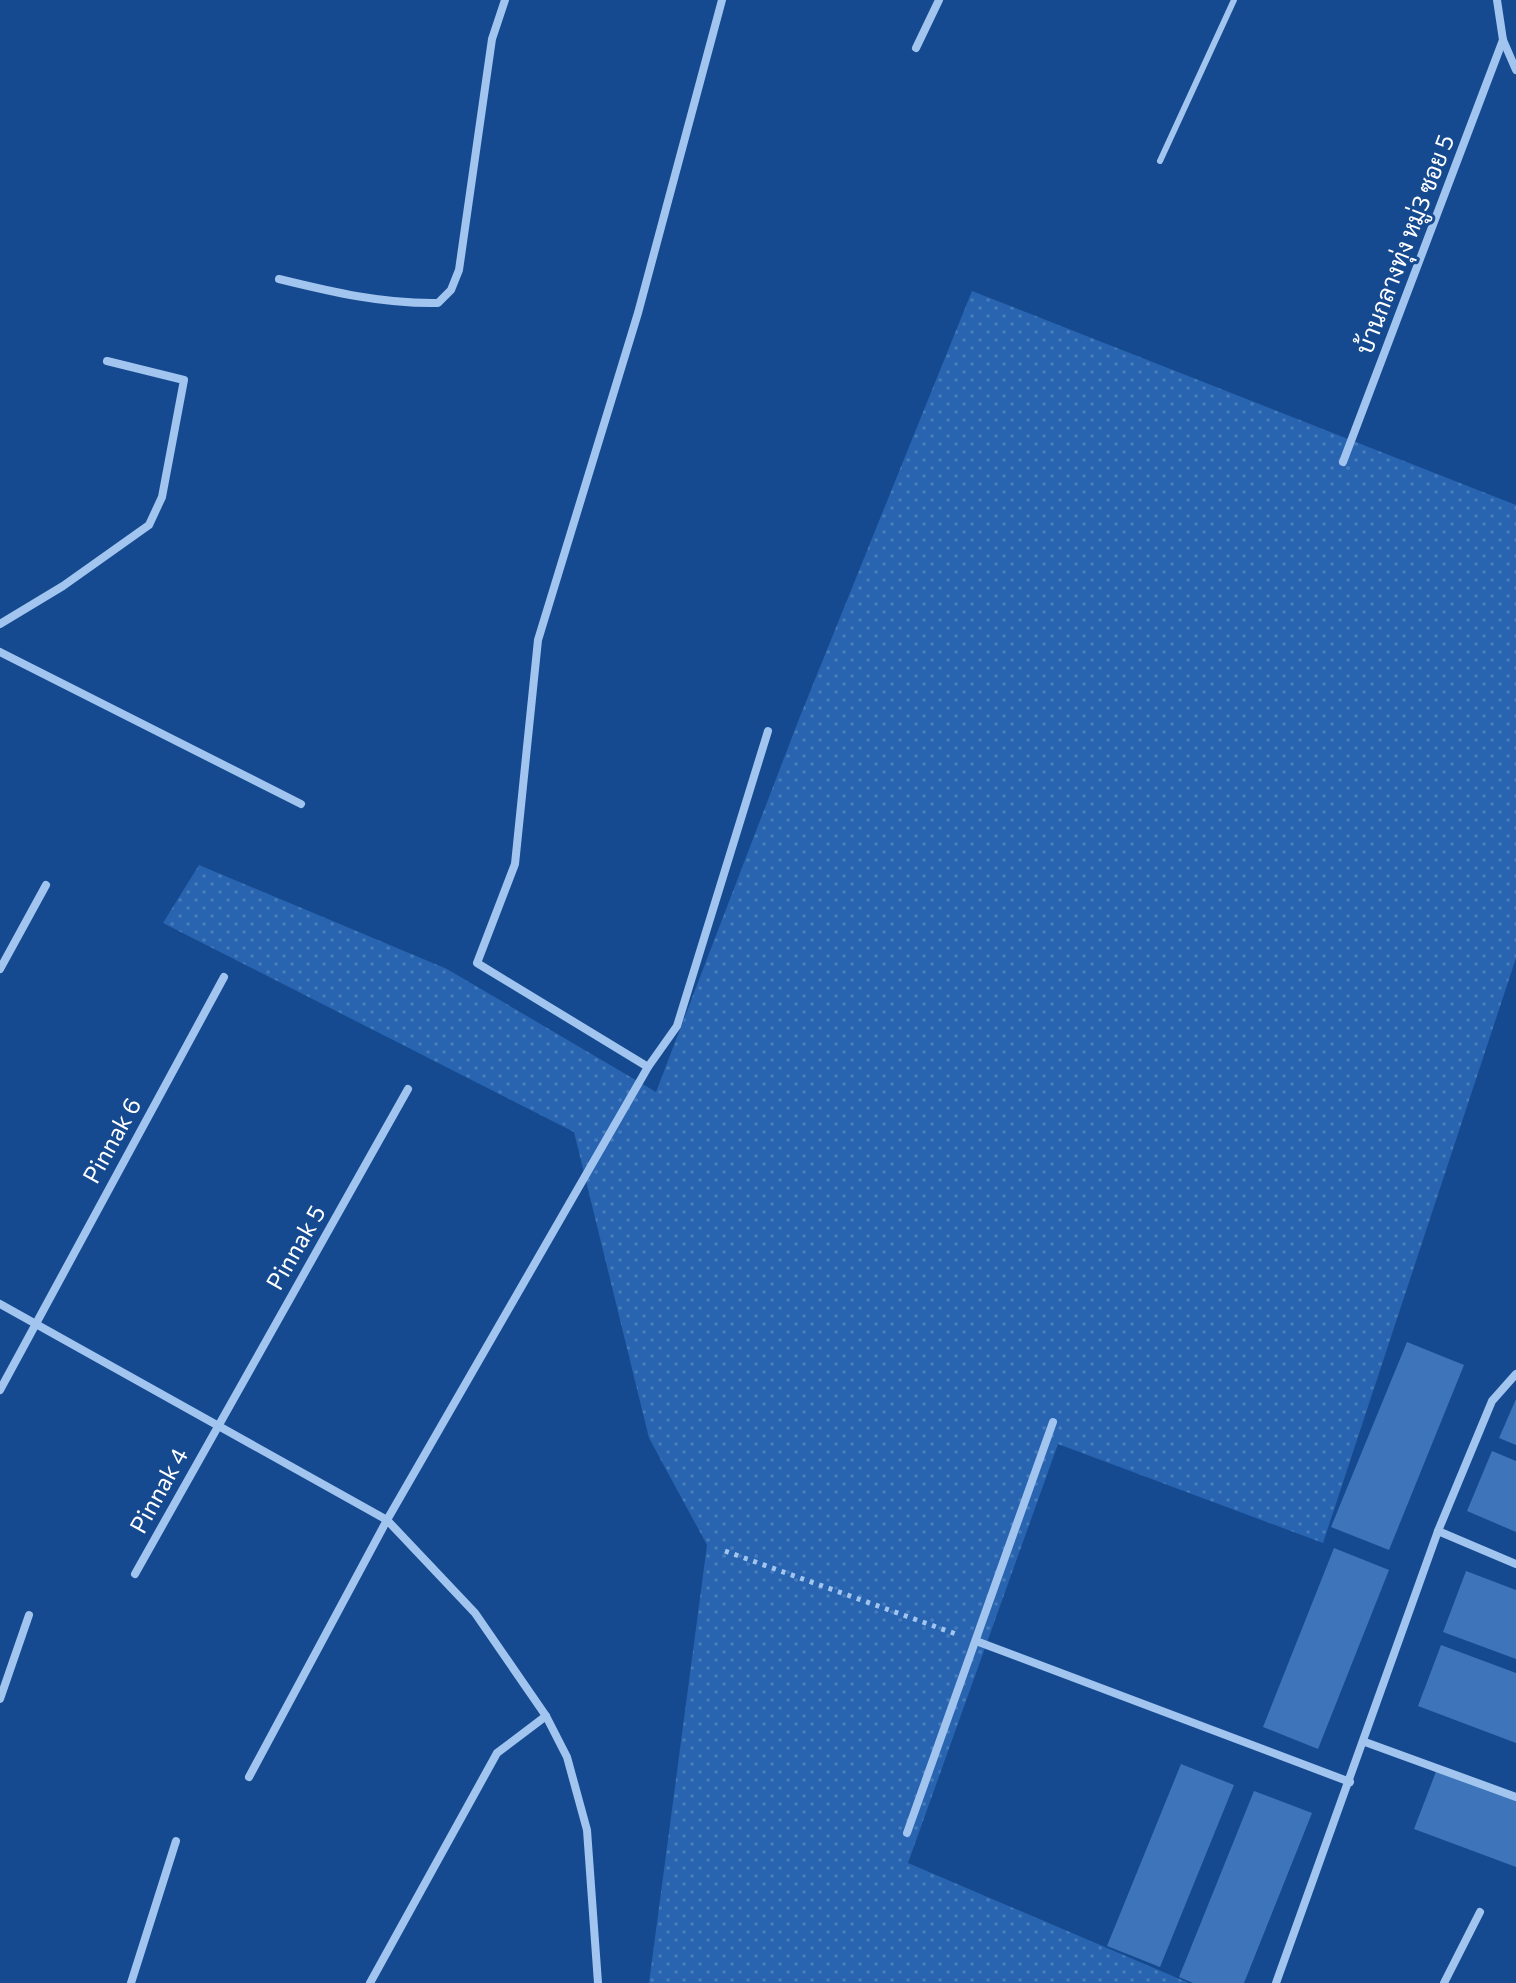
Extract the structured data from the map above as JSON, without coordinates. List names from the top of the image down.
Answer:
{
  "streets": {
    "street": [
      "บ้านกลางทุ่ง หมู่3 ซอย 5",
      "Pinnak 6",
      "Pinnak 5",
      "Pinnak 4"
    ]
  },
  "crossings": [
    ["Pinnak 5", "Pinnak 4"]
  ]
}
